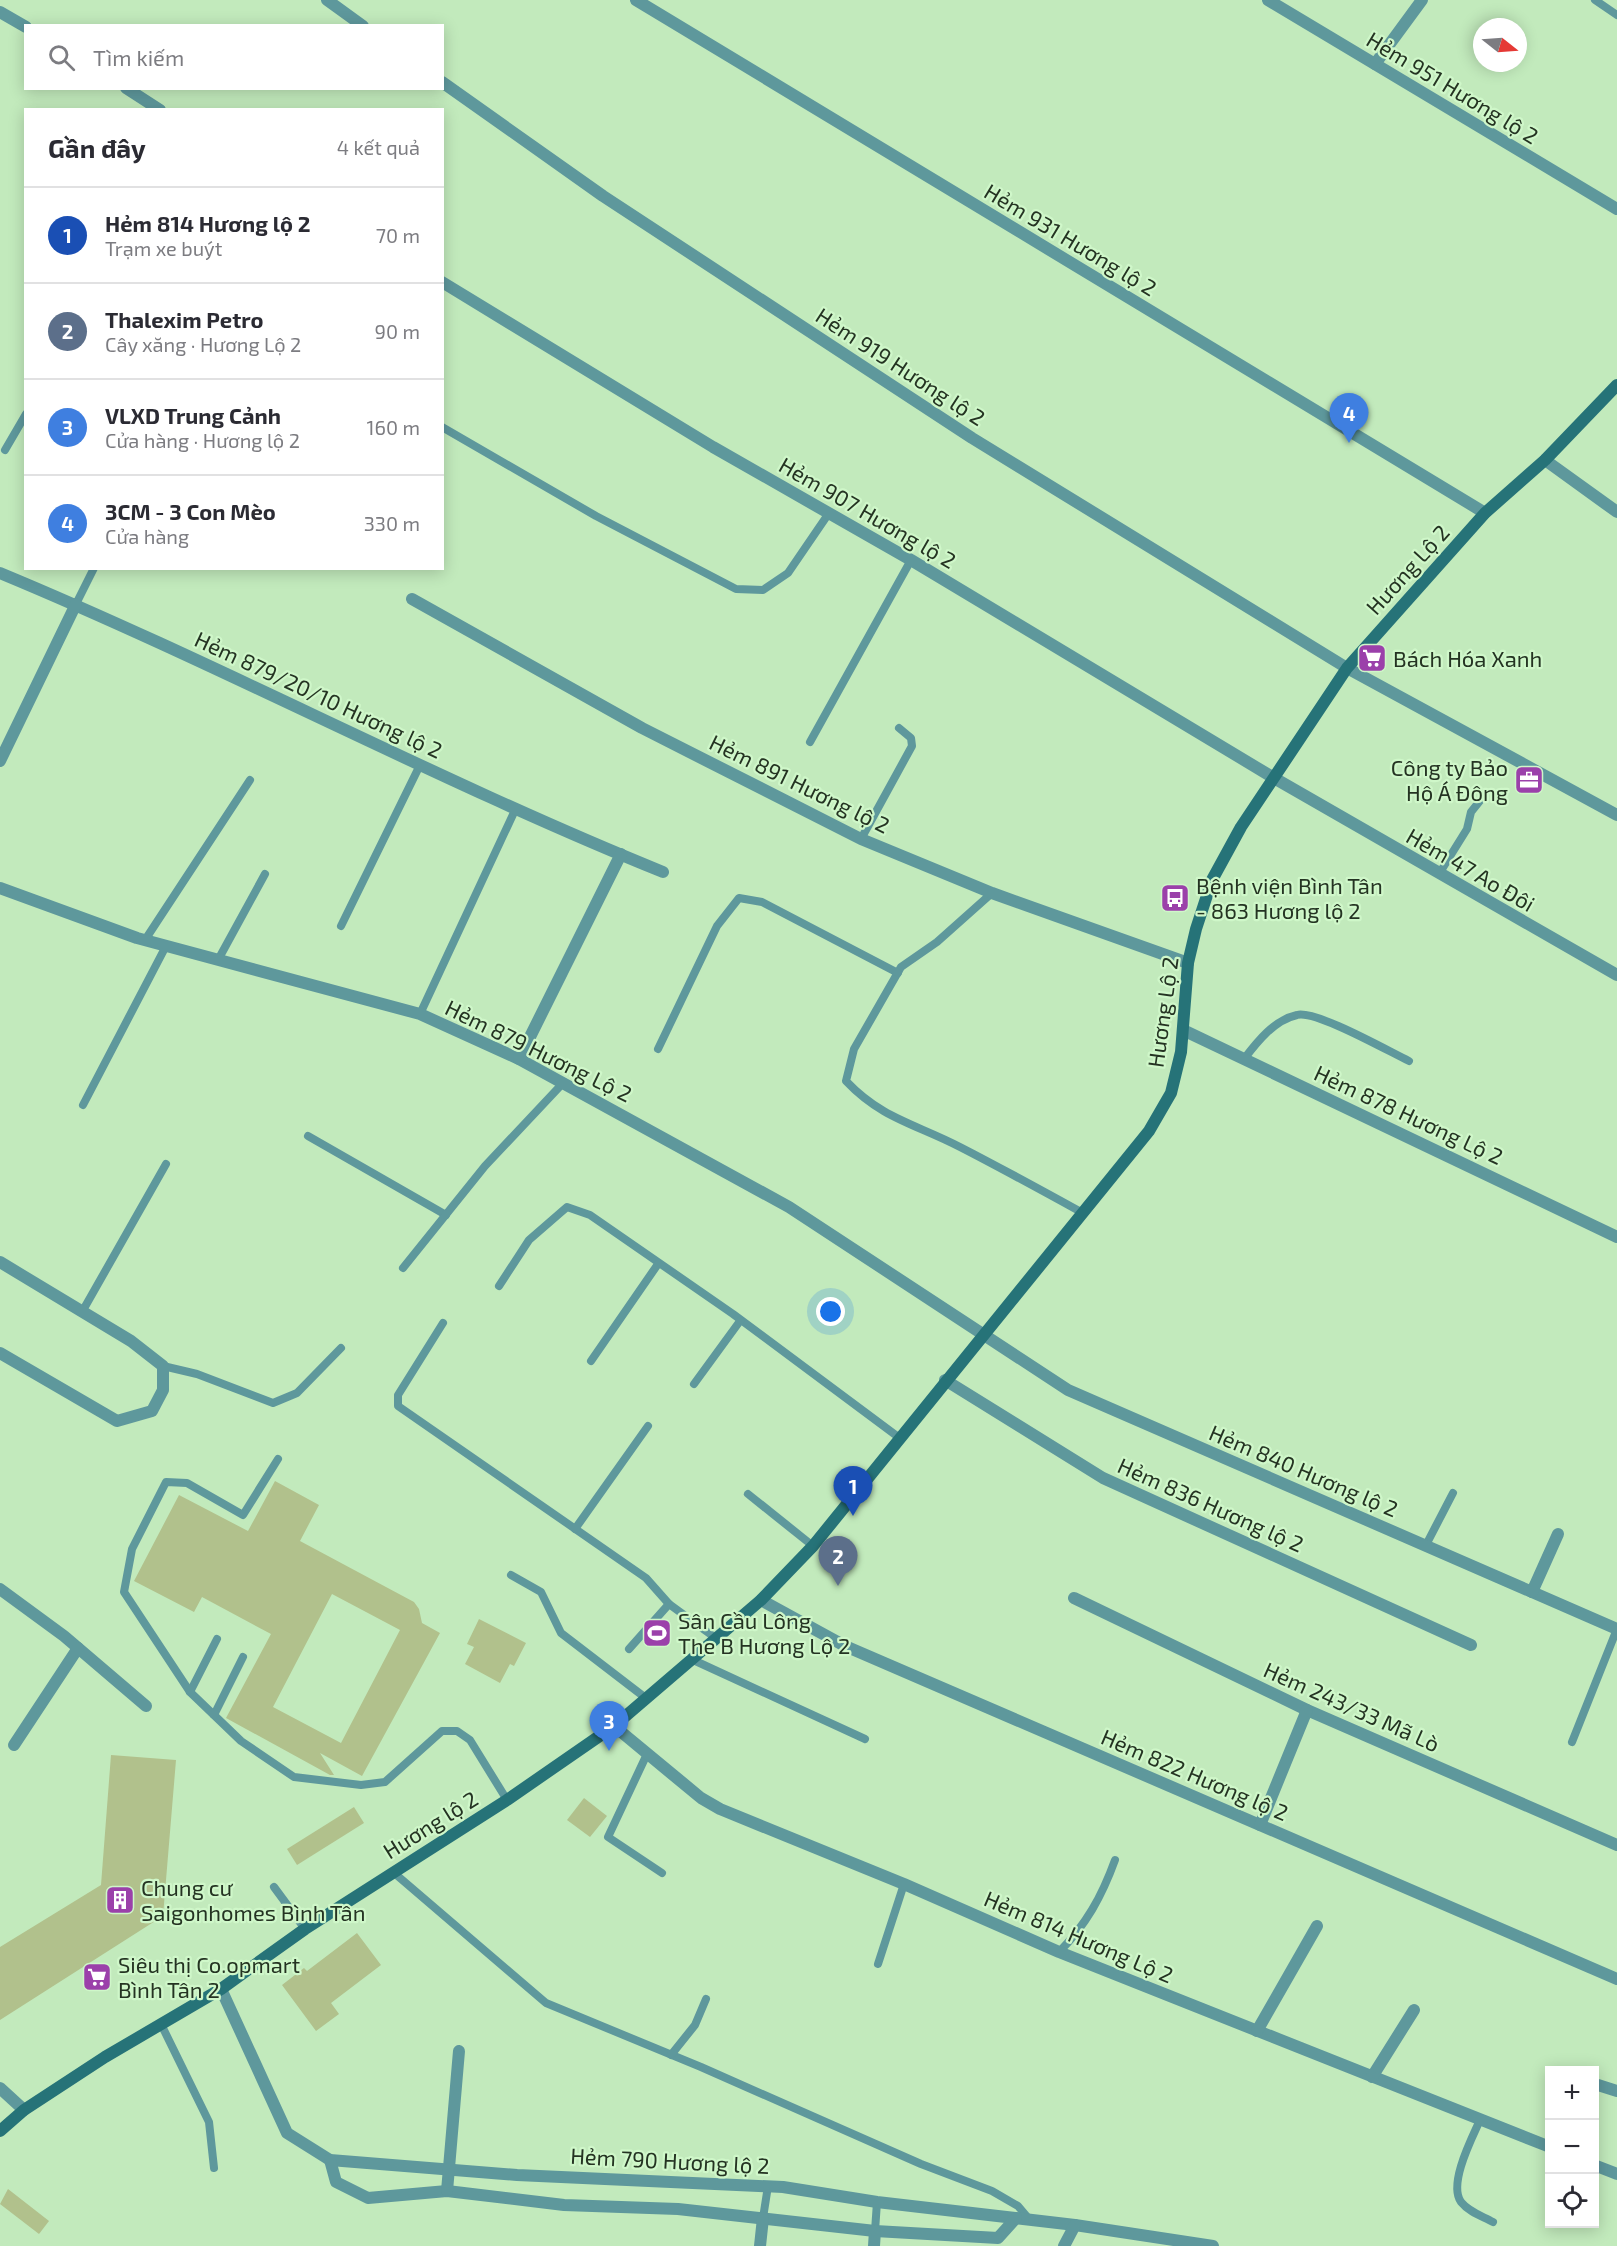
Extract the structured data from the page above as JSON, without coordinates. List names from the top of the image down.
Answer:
{
  "streets": {
    "main road": ["Hương Lộ 2", "Hương lộ 2"],
    "street": [
      "Hẻm 951 Hương lộ 2",
      "Hẻm 931 Hương lộ 2",
      "Hẻm 919 Hương lộ 2",
      "Hẻm 907 Hương lộ 2",
      "Hẻm 879/20/10 Hương lộ 2",
      "Hẻm 891 Hương lộ 2",
      "Hẻm 47 Ao Đôi",
      "Hẻm 879 Hương Lộ 2",
      "Hẻm 878 Hương Lộ 2",
      "Hẻm 840 Hương lộ 2",
      "Hẻm 836 Hương lộ 2",
      "Hẻm 243/33 Mã Lò",
      "Hẻm 822 Hương lộ 2",
      "Hẻm 814 Hương Lộ 2",
      "Hẻm 790 Hương lộ 2"
    ]
  },
  "crossings": [
    ["Hẻm 931 Hương lộ 2", "Hương Lộ 2"],
    ["Hẻm 919 Hương lộ 2", "Hương Lộ 2"],
    ["Hẻm 907 Hương lộ 2", "Hương Lộ 2"],
    ["Hẻm 907 Hương lộ 2", "Hẻm 47 Ao Đôi"],
    ["Hương Lộ 2", "Hẻm 891 Hương lộ 2"],
    ["Hương Lộ 2", "Hẻm 47 Ao Đôi"],
    ["Hương Lộ 2", "Hẻm 879 Hương Lộ 2"],
    ["Hương Lộ 2", "Hẻm 878 Hương Lộ 2"],
    ["Hương Lộ 2", "Hẻm 840 Hương lộ 2"],
    ["Hương Lộ 2", "Hẻm 836 Hương lộ 2"],
    ["Hương Lộ 2", "Hẻm 822 Hương lộ 2"],
    ["Hương Lộ 2", "Hương lộ 2"],
    ["Hương Lộ 2", "Hẻm 814 Hương Lộ 2"],
    ["Hẻm 879 Hương Lộ 2", "Hẻm 840 Hương lộ 2"],
    ["Hương lộ 2", "Hẻm 814 Hương Lộ 2"],
    ["Hương lộ 2", "Hẻm 790 Hương lộ 2"]
  ],
  "places": {
    "supermarket": ["Bách Hóa Xanh", "Siêu thị Co.opmart Bình Tân 2"],
    "office": ["Công ty Bảo Hộ Á Đông"],
    "bus stop": ["Bệnh viện Bình Tân - 863 Hương lộ 2"],
    "sports": ["Sân Cầu Lông The B Hương Lộ 2"],
    "building": ["Chung cư Saigonhomes Bình Tân"]
  },
  "north": "right",
  "page": {
    "search": "Tìm kiếm",
    "heading": ["Gần đây", "4 kết quả"],
    "list": [
      {
        "mark": "1",
        "name": "Hẻm 814 Hương lộ 2",
        "note": "Trạm xe buýt",
        "value": "70 m"
      },
      {
        "mark": "2",
        "name": "Thalexim Petro",
        "note": "Cây xăng · Hương Lộ 2",
        "value": "90 m"
      },
      {
        "mark": "3",
        "name": "VLXD Trung Cảnh",
        "note": "Cửa hàng · Hương lộ 2",
        "value": "160 m"
      },
      {
        "mark": "4",
        "name": "3CM - 3 Con Mèo",
        "note": "Cửa hàng",
        "value": "330 m"
      }
    ],
    "pins": [
      "4",
      "1",
      "2",
      "3"
    ],
    "map_buttons": ["+", "−"]
  }
}
